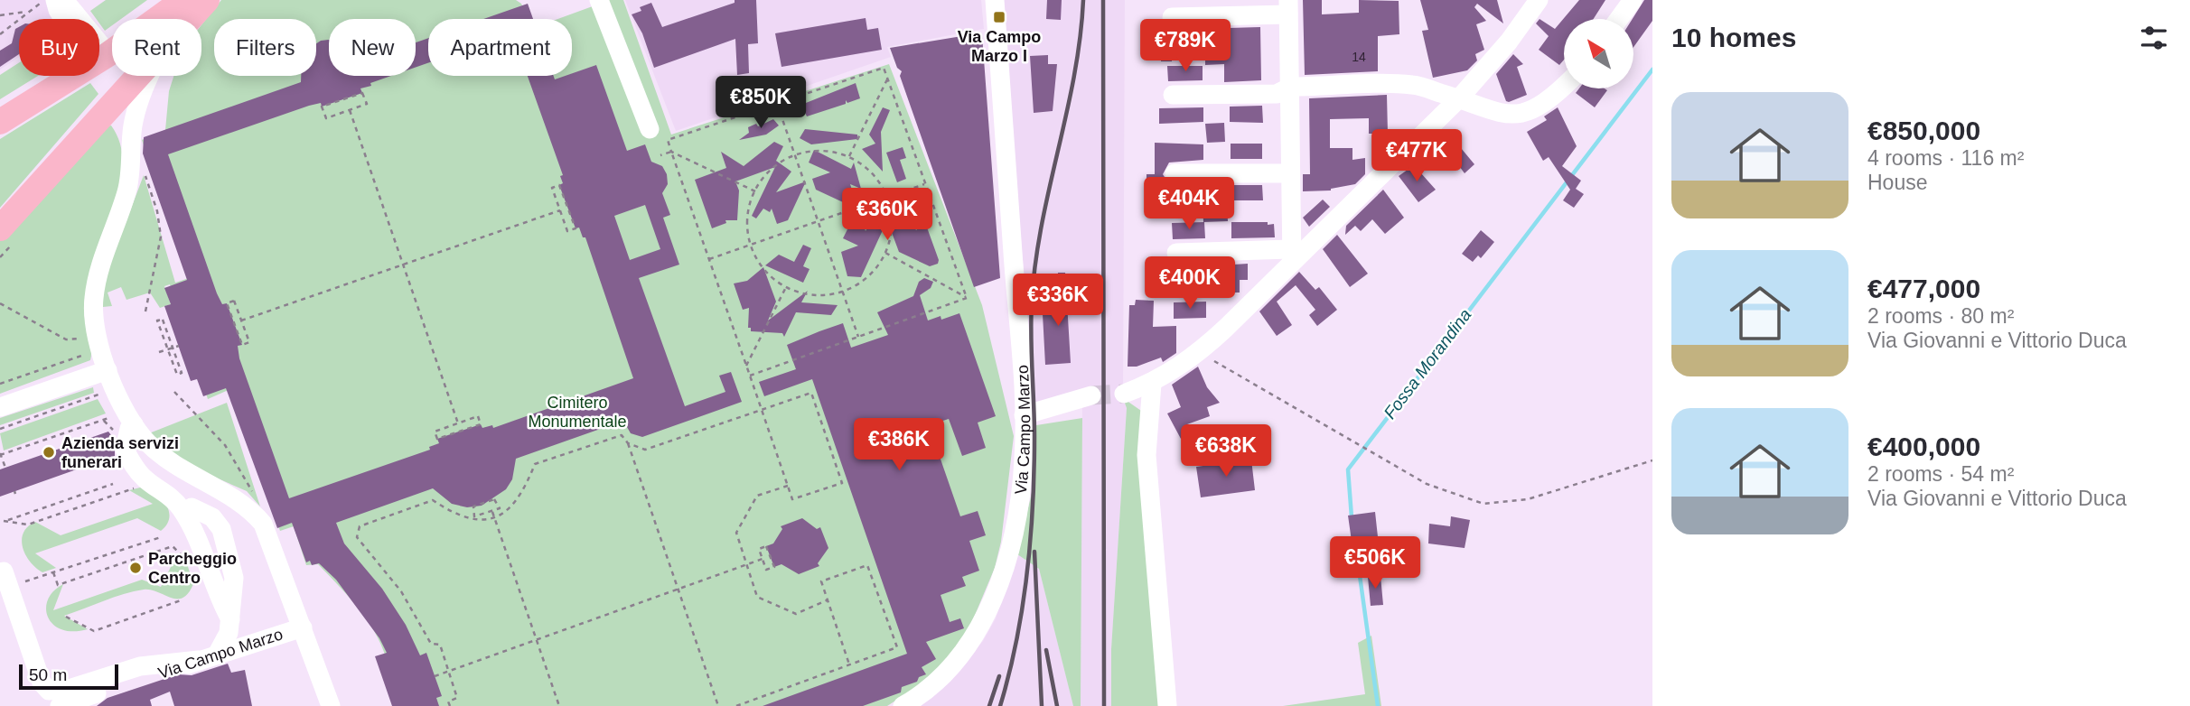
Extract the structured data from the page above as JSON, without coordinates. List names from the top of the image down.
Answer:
{
  "streets": {
    "street": ["Via Campo Marzo"]
  },
  "water": ["Fossa Morandina"],
  "parks": ["Cimitero Monumentale"],
  "places": {
    "transit": ["Via Campo Marzo I"],
    "other": ["Azienda servizi funerari", "Parcheggio Centro"]
  },
  "house_numbers": ["14"],
  "scale_bar": "50 m",
  "north": "top left",
  "page": {
    "heading": "10 homes",
    "price": [
      "€789K",
      "€850K",
      "€477K",
      "€404K",
      "€360K",
      "€400K",
      "€336K",
      "€386K",
      "€638K",
      "€506K"
    ],
    "chip": [
      "Buy",
      "Rent",
      "Filters",
      "New",
      "Apartment"
    ],
    "list": [
      {
        "name": "€850,000",
        "note": "4 rooms · 116 m² · House"
      },
      {
        "name": "€477,000",
        "note": "2 rooms · 80 m² · Via Giovanni e Vittorio Duca"
      },
      {
        "name": "€400,000",
        "note": "2 rooms · 54 m² · Via Giovanni e Vittorio Duca"
      }
    ],
    "scale": "50 m"
  }
}
